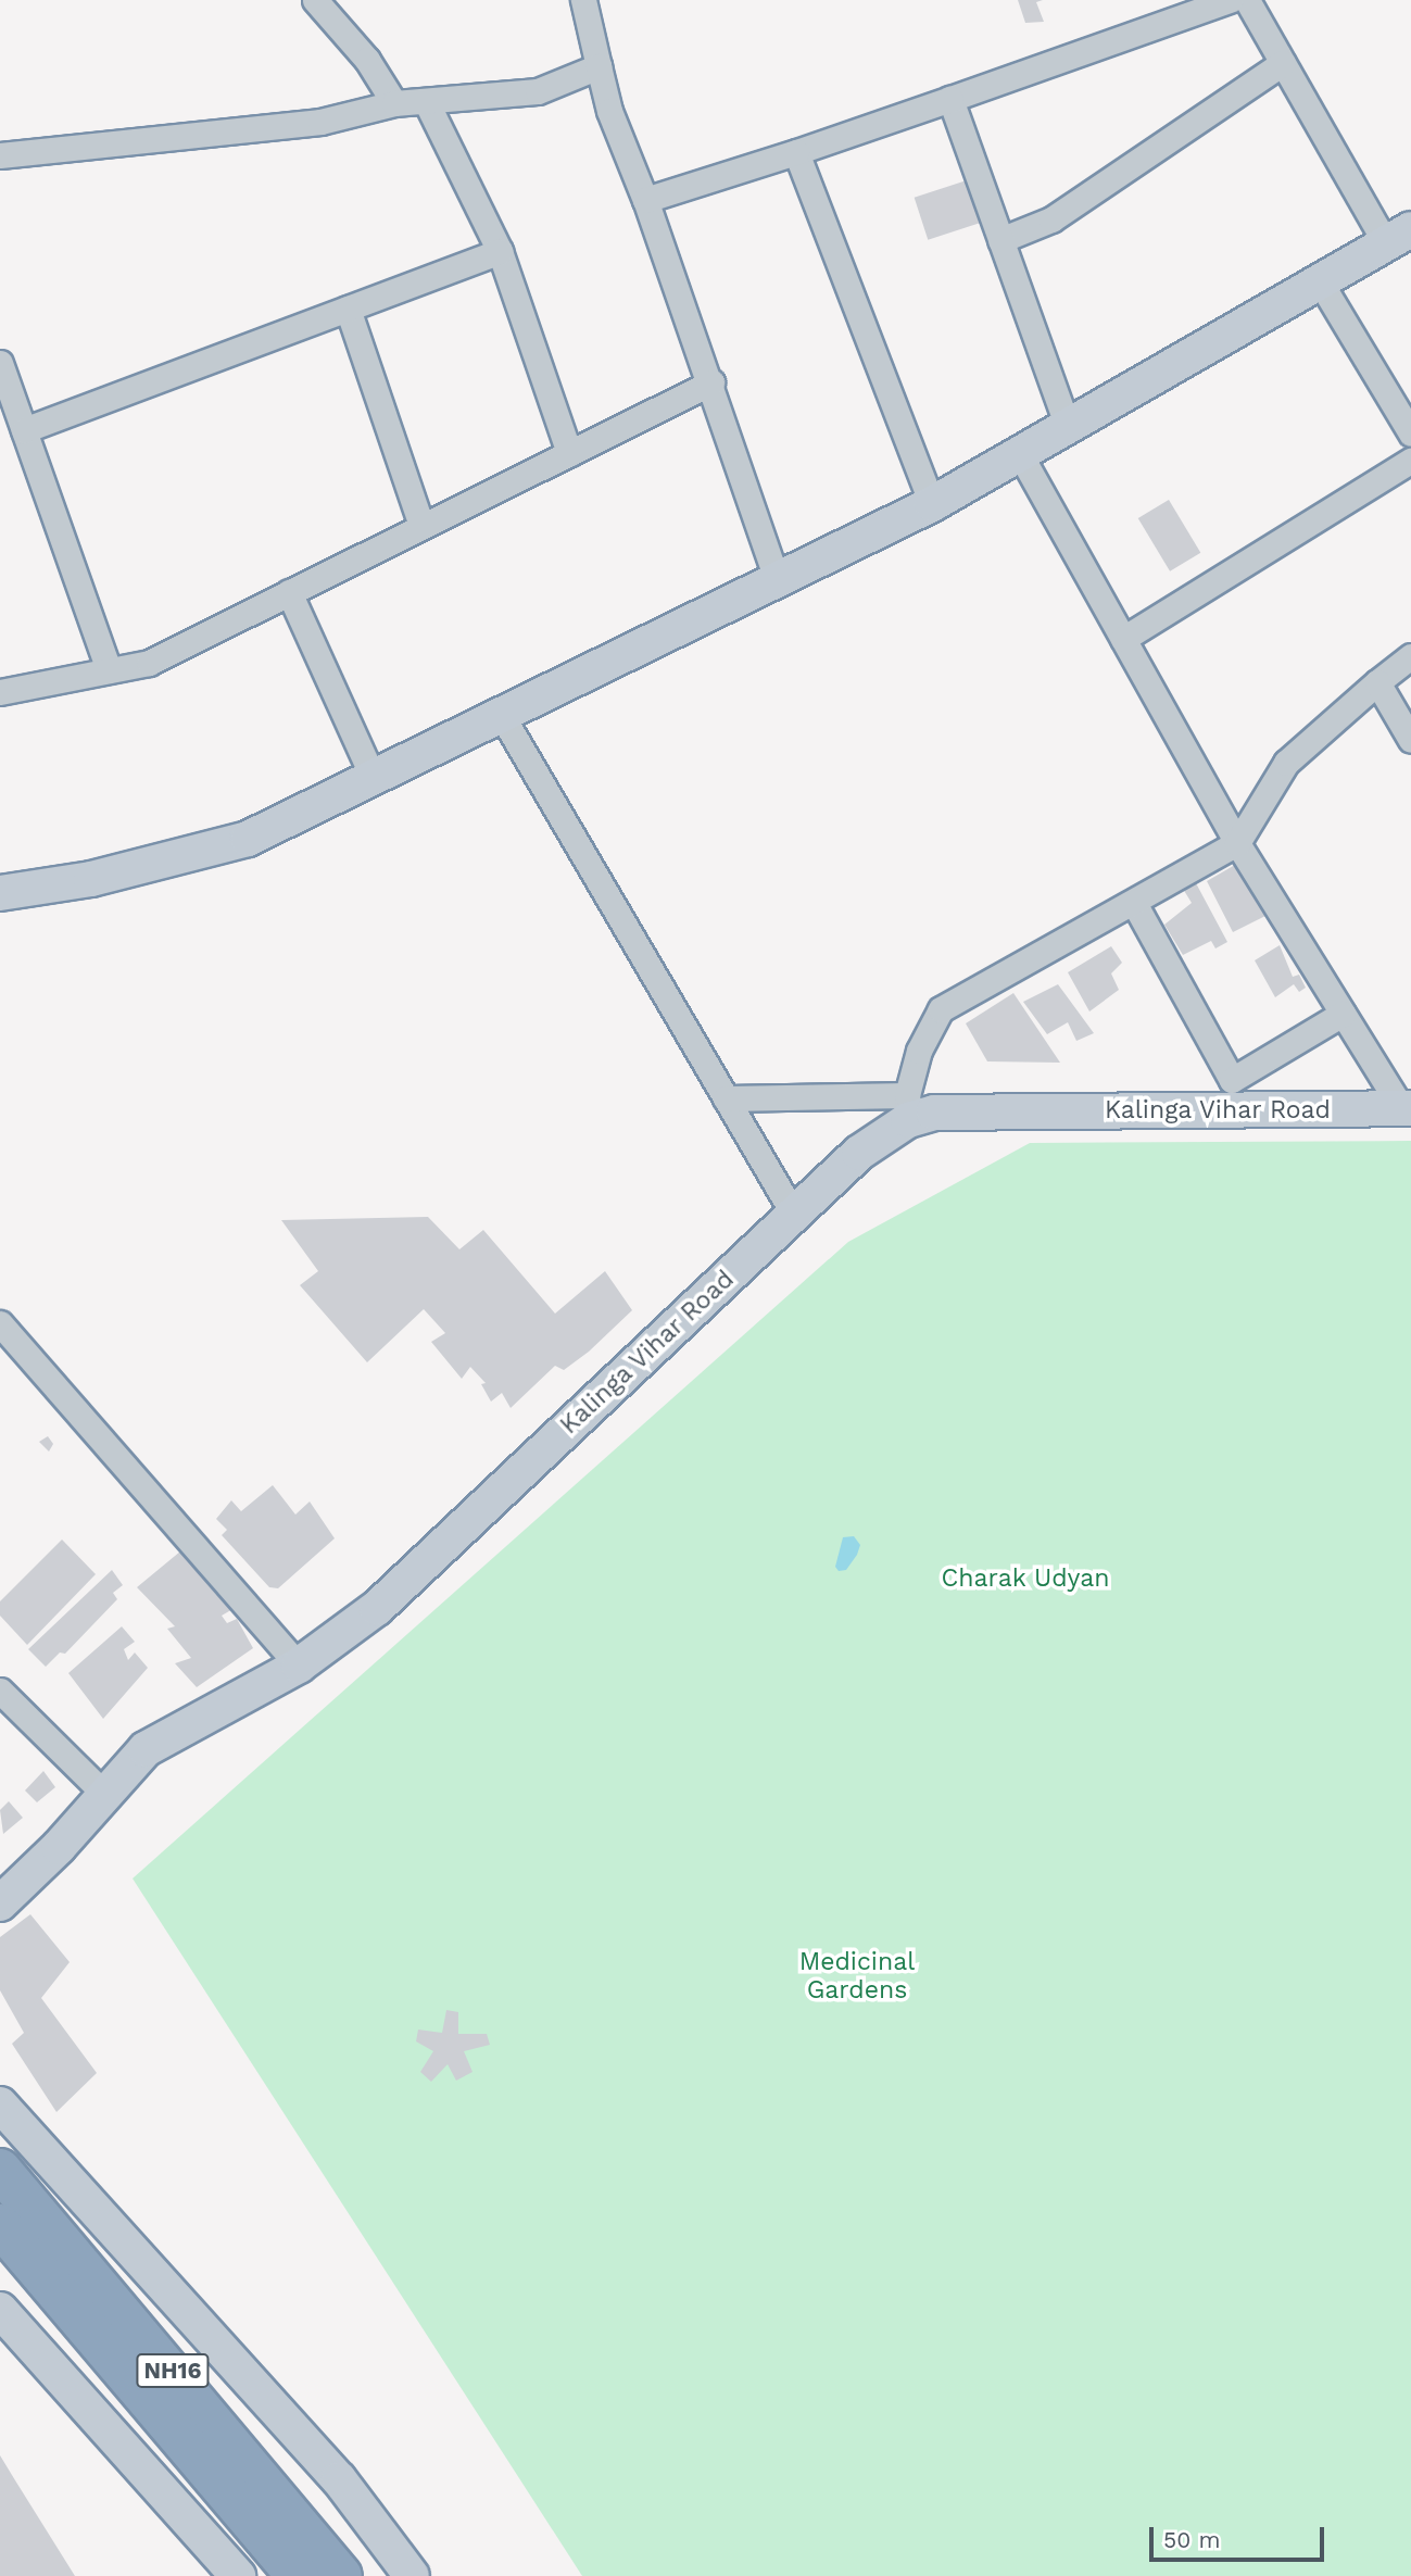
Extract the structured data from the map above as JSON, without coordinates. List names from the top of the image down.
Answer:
{
  "streets": {
    "highway": ["NH16"],
    "street": ["Kalinga Vihar Road"]
  },
  "parks": ["Charak Udyan", "Medicinal Gardens"],
  "scale_bar": "50 m"
}
